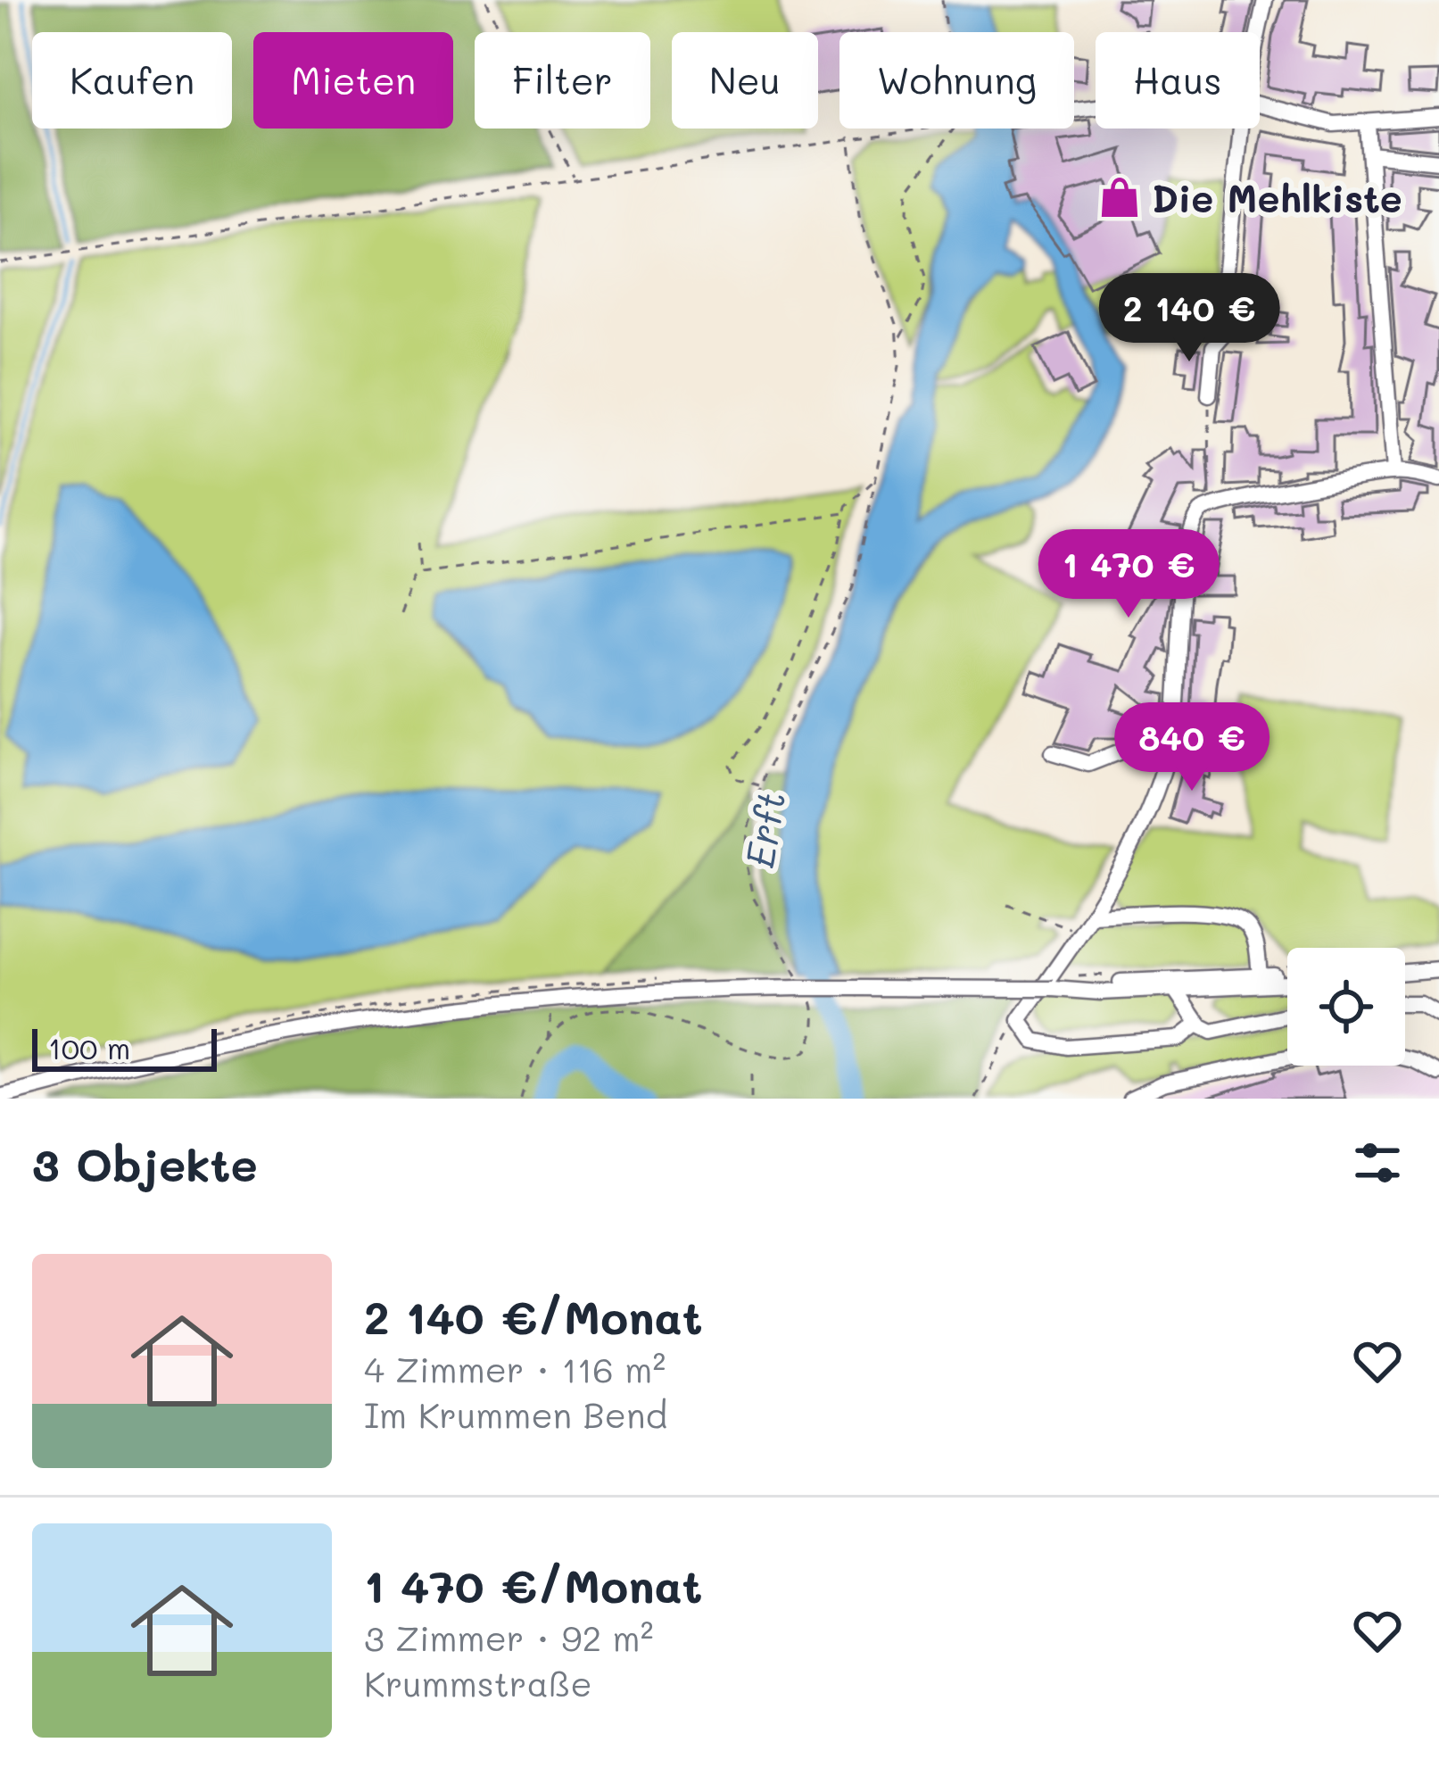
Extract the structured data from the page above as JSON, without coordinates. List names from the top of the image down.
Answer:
{
  "water": ["Erft"],
  "places": {
    "shop": ["Die Mehlkiste"]
  },
  "scale_bar": "100 m",
  "page": {
    "chip": [
      "Kaufen",
      "Mieten",
      "Filter",
      "Neu",
      "Wohnung",
      "Haus"
    ],
    "price": ["2 140 €", "1 470 €", "840 €"],
    "scale": "100 m",
    "heading": "3 Objekte",
    "list": [
      {
        "name": "2 140 €/Monat",
        "note": "4 Zimmer · 116 m² · Im Krummen Bend"
      },
      {
        "name": "1 470 €/Monat",
        "note": "3 Zimmer · 92 m² · Krummstraße"
      }
    ]
  }
}
